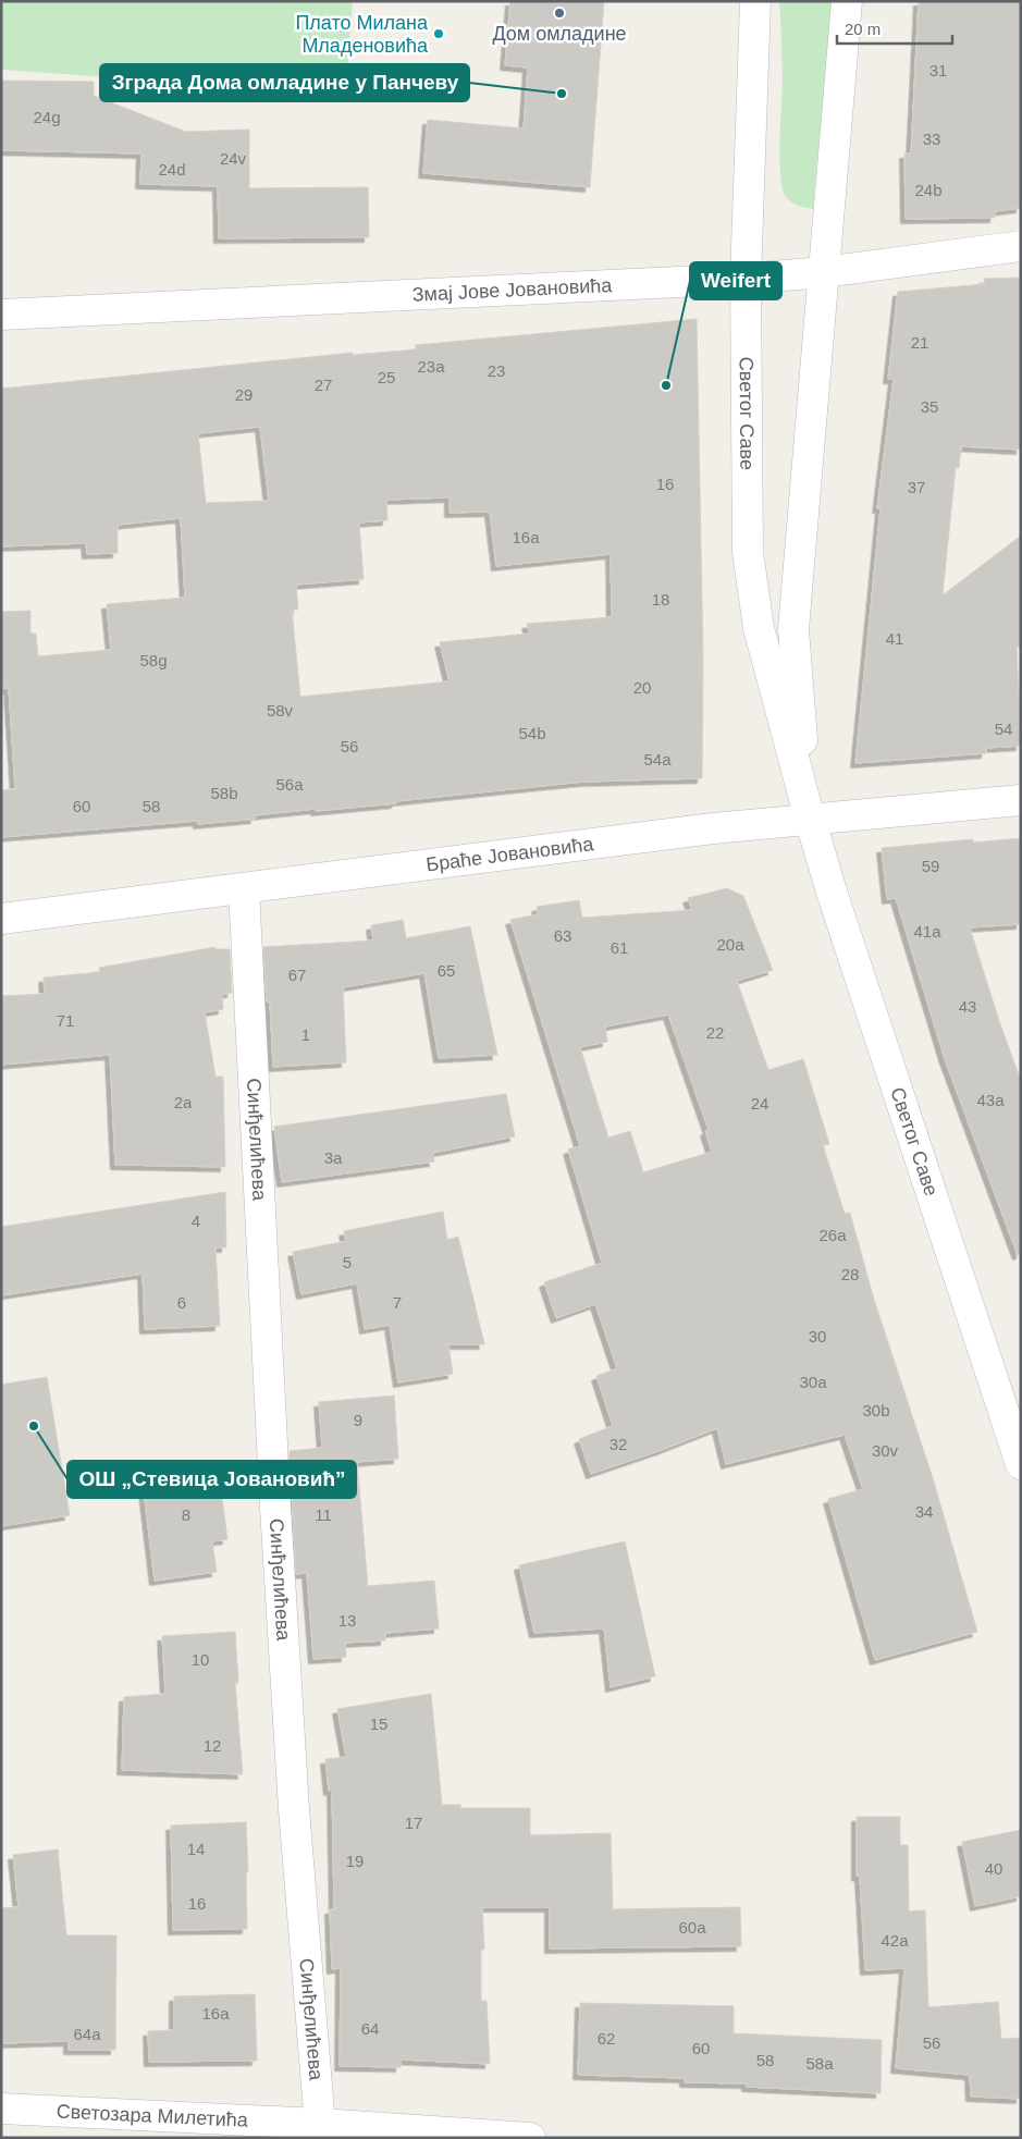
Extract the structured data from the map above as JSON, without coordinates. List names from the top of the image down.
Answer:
{
  "streets": {
    "street": [
      "Змај Јове Јовановића",
      "Светог Саве",
      "Браће Јовановића",
      "Синђелићева",
      "Светозара Милетића"
    ]
  },
  "crossings": [
    ["Змај Јове Јовановића", "Светог Саве"],
    ["Светог Саве", "Браће Јовановића"],
    ["Браће Јовановића", "Синђелићева"],
    ["Синђелићева", "Светозара Милетића"]
  ],
  "places": [
    "Дом омладине",
    "Плато Милана Младеновића",
    "Зграда Дома омладине у Панчеву",
    "Weifert",
    "ОШ „Стевица Јовановић”"
  ],
  "house_numbers": [
    "31",
    "24g",
    "33",
    "24v",
    "24d",
    "24b",
    "21",
    "23a",
    "23",
    "25",
    "27",
    "29",
    "35",
    "16",
    "37",
    "16a",
    "18",
    "41",
    "58g",
    "20",
    "58v",
    "54",
    "54b",
    "56",
    "54a",
    "56a",
    "58b",
    "60",
    "58",
    "59",
    "41a",
    "63",
    "20a",
    "61",
    "65",
    "67",
    "43",
    "71",
    "22",
    "1",
    "43a",
    "2a",
    "24",
    "3a",
    "4",
    "26a",
    "5",
    "28",
    "6",
    "7",
    "30",
    "30a",
    "30b",
    "9",
    "32",
    "30v",
    "34",
    "8",
    "11",
    "13",
    "10",
    "15",
    "12",
    "17",
    "14",
    "19",
    "40",
    "16",
    "60a",
    "42a",
    "16a",
    "64",
    "64a",
    "62",
    "56",
    "60",
    "58",
    "58a"
  ],
  "scale_bar": "20 m"
}
